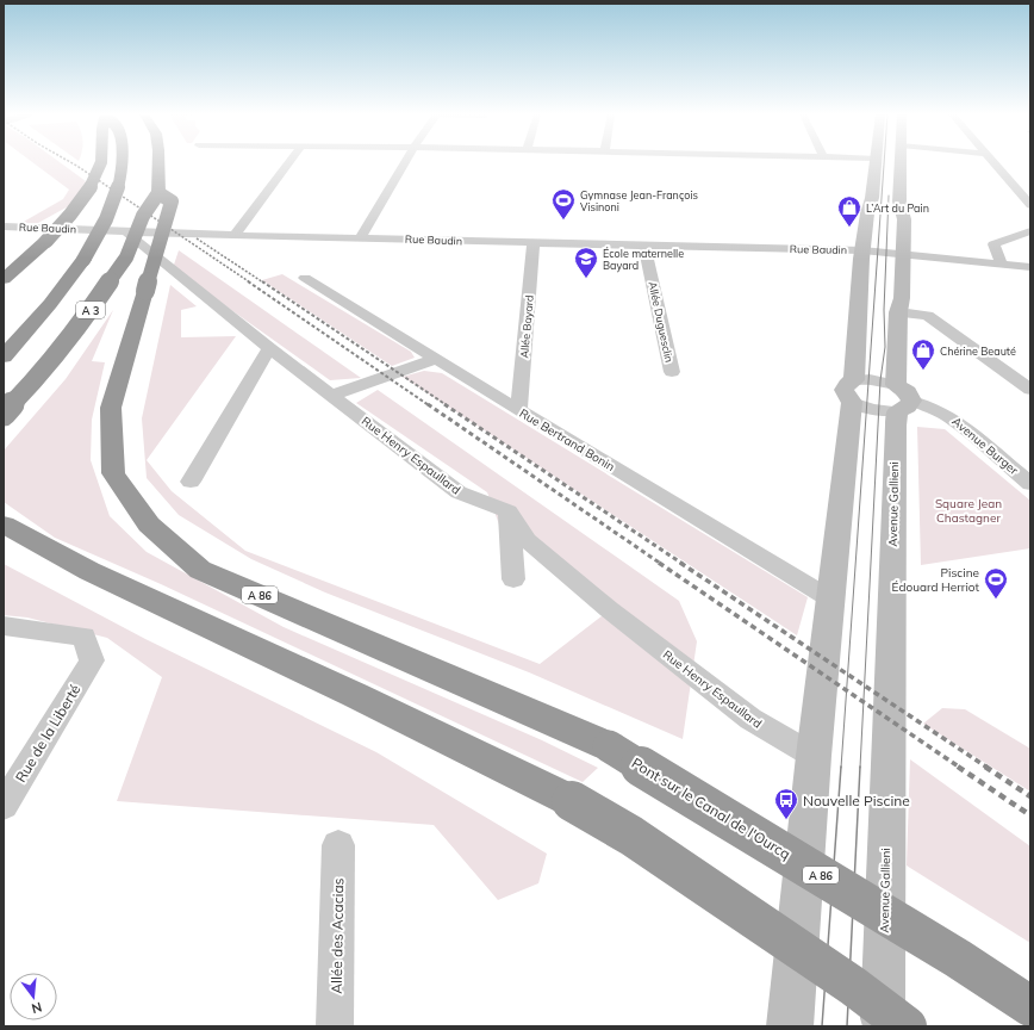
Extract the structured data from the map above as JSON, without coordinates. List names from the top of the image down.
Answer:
{
  "streets": {
    "highway": ["A 3", "A 86", "Pont sur le Canal de l'Ourcq"],
    "street": [
      "Rue Baudin",
      "Allée Duguesclin",
      "Allée Bayard",
      "Rue Bertrand Bonin",
      "Avenue Burger",
      "Rue Henry Espaullard",
      "Avenue Gallieni",
      "Rue de la Liberté",
      "Allée des Acacias"
    ]
  },
  "crossings": [
    ["Rue Baudin", "Allée Duguesclin"],
    ["Rue Baudin", "Allée Bayard"],
    ["Rue Baudin", "Rue Henry Espaullard"],
    ["Rue Baudin", "Avenue Gallieni"],
    ["A 3", "Pont sur le Canal de l'Ourcq"],
    ["Allée Bayard", "Rue Bertrand Bonin"],
    ["Avenue Burger", "Avenue Gallieni"]
  ],
  "parks": ["Square Jean Chastagner"],
  "places": {
    "sports": ["Gymnase Jean-François Visinoni", "Piscine Édouard Herriot"],
    "shop": ["L’Art du Pain", "Chérine Beauté"],
    "school or university": ["École maternelle Bayard"],
    "bus stop": ["Nouvelle Piscine"]
  },
  "north": "bottom"
}
